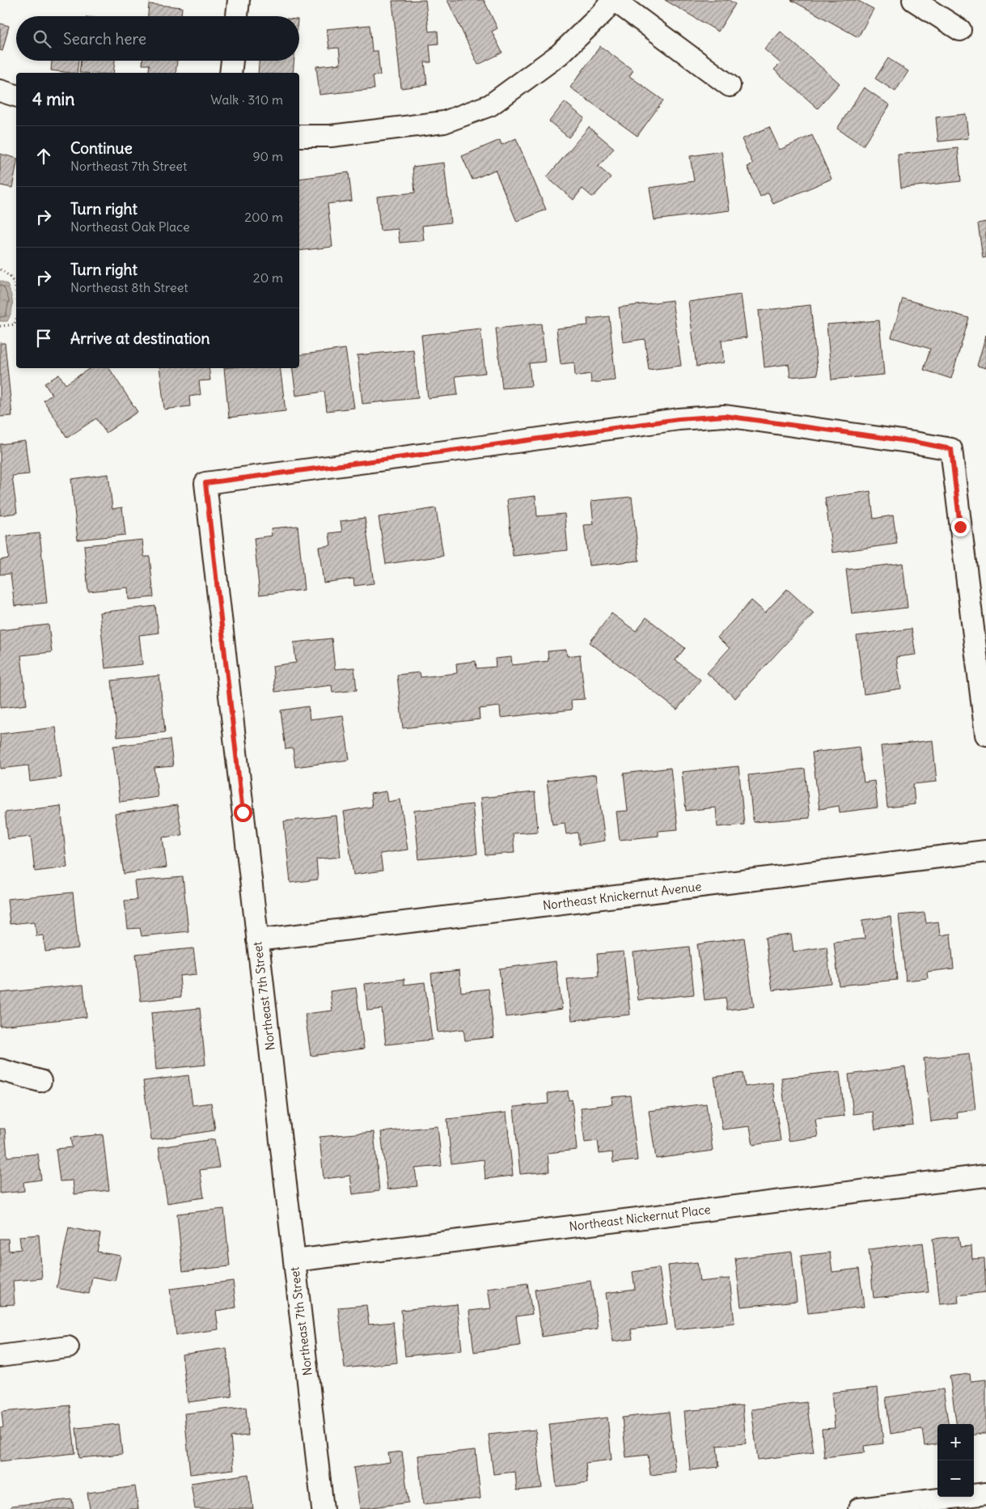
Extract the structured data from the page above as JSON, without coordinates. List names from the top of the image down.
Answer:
{
  "streets": {
    "street": ["Northeast Knickernut Avenue", "Northeast 7th Street", "Northeast Nickernut Place"]
  },
  "crossings": [
    ["Northeast Knickernut Avenue", "Northeast 7th Street"],
    ["Northeast 7th Street", "Northeast Nickernut Place"]
  ],
  "page": {
    "search": "Search here",
    "heading": ["4 min", "Walk · 310 m"],
    "list": [
      ["Continue", "Northeast 7th Street", "90 m"],
      ["Turn right", "Northeast Oak Place", "200 m"],
      ["Turn right", "Northeast 8th Street", "20 m"],
      "Arrive at destination"
    ],
    "map_buttons": ["+", "−"]
  }
}
